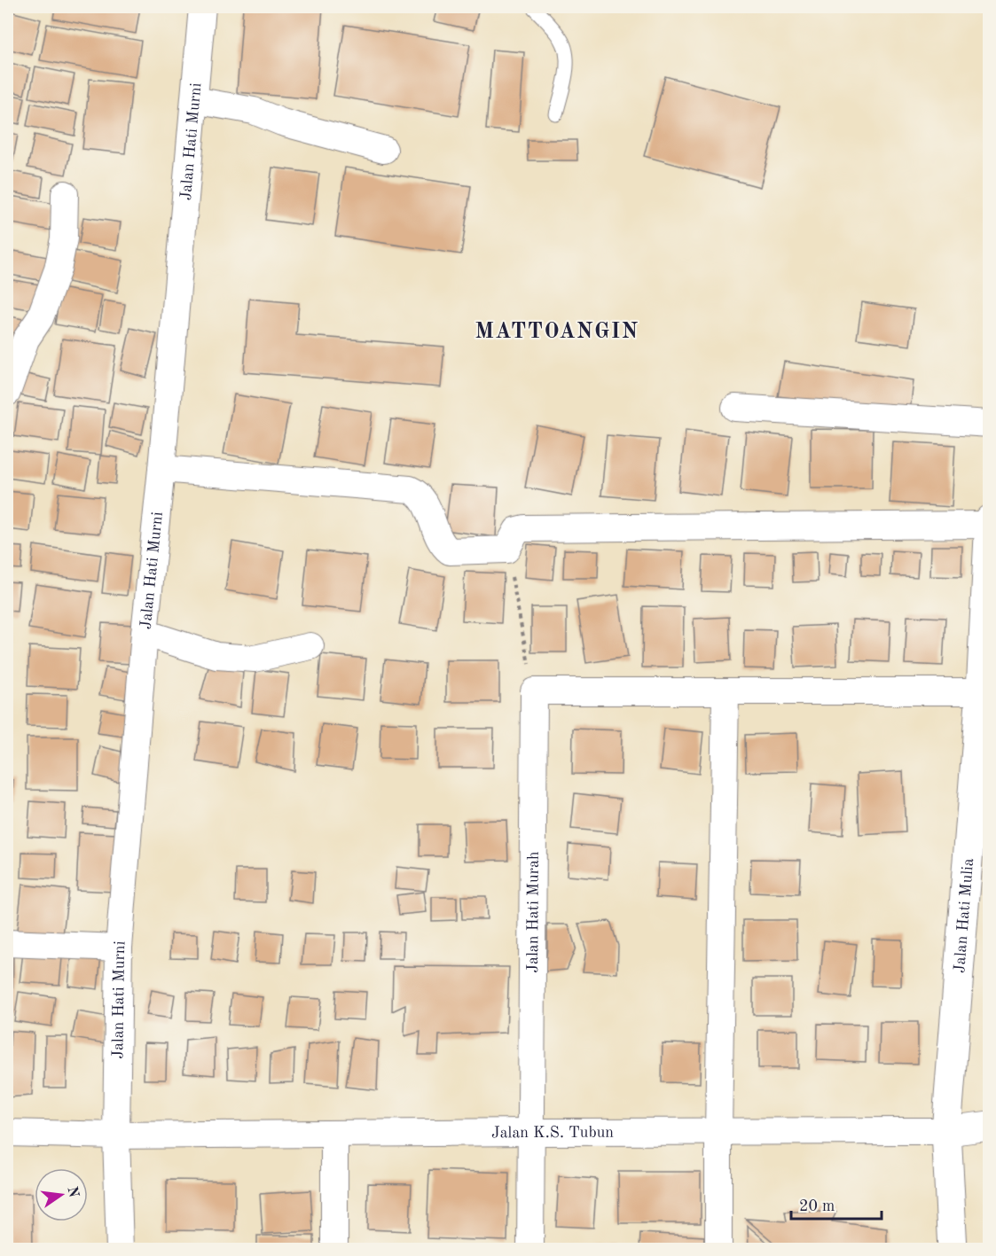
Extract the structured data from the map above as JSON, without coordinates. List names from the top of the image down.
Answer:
{
  "streets": {
    "street": [
      "Jalan Hati Murni",
      "Jalan Hati Murah",
      "Jalan Hati Mulia",
      "Jalan K.S. Tubun"
    ]
  },
  "crossings": [
    ["Jalan Hati Murni", "Jalan K.S. Tubun"],
    ["Jalan Hati Murah", "Jalan K.S. Tubun"],
    ["Jalan Hati Mulia", "Jalan K.S. Tubun"]
  ],
  "districts": ["MATTOANGIN"],
  "scale_bar": "20 m",
  "north": "right"
}
